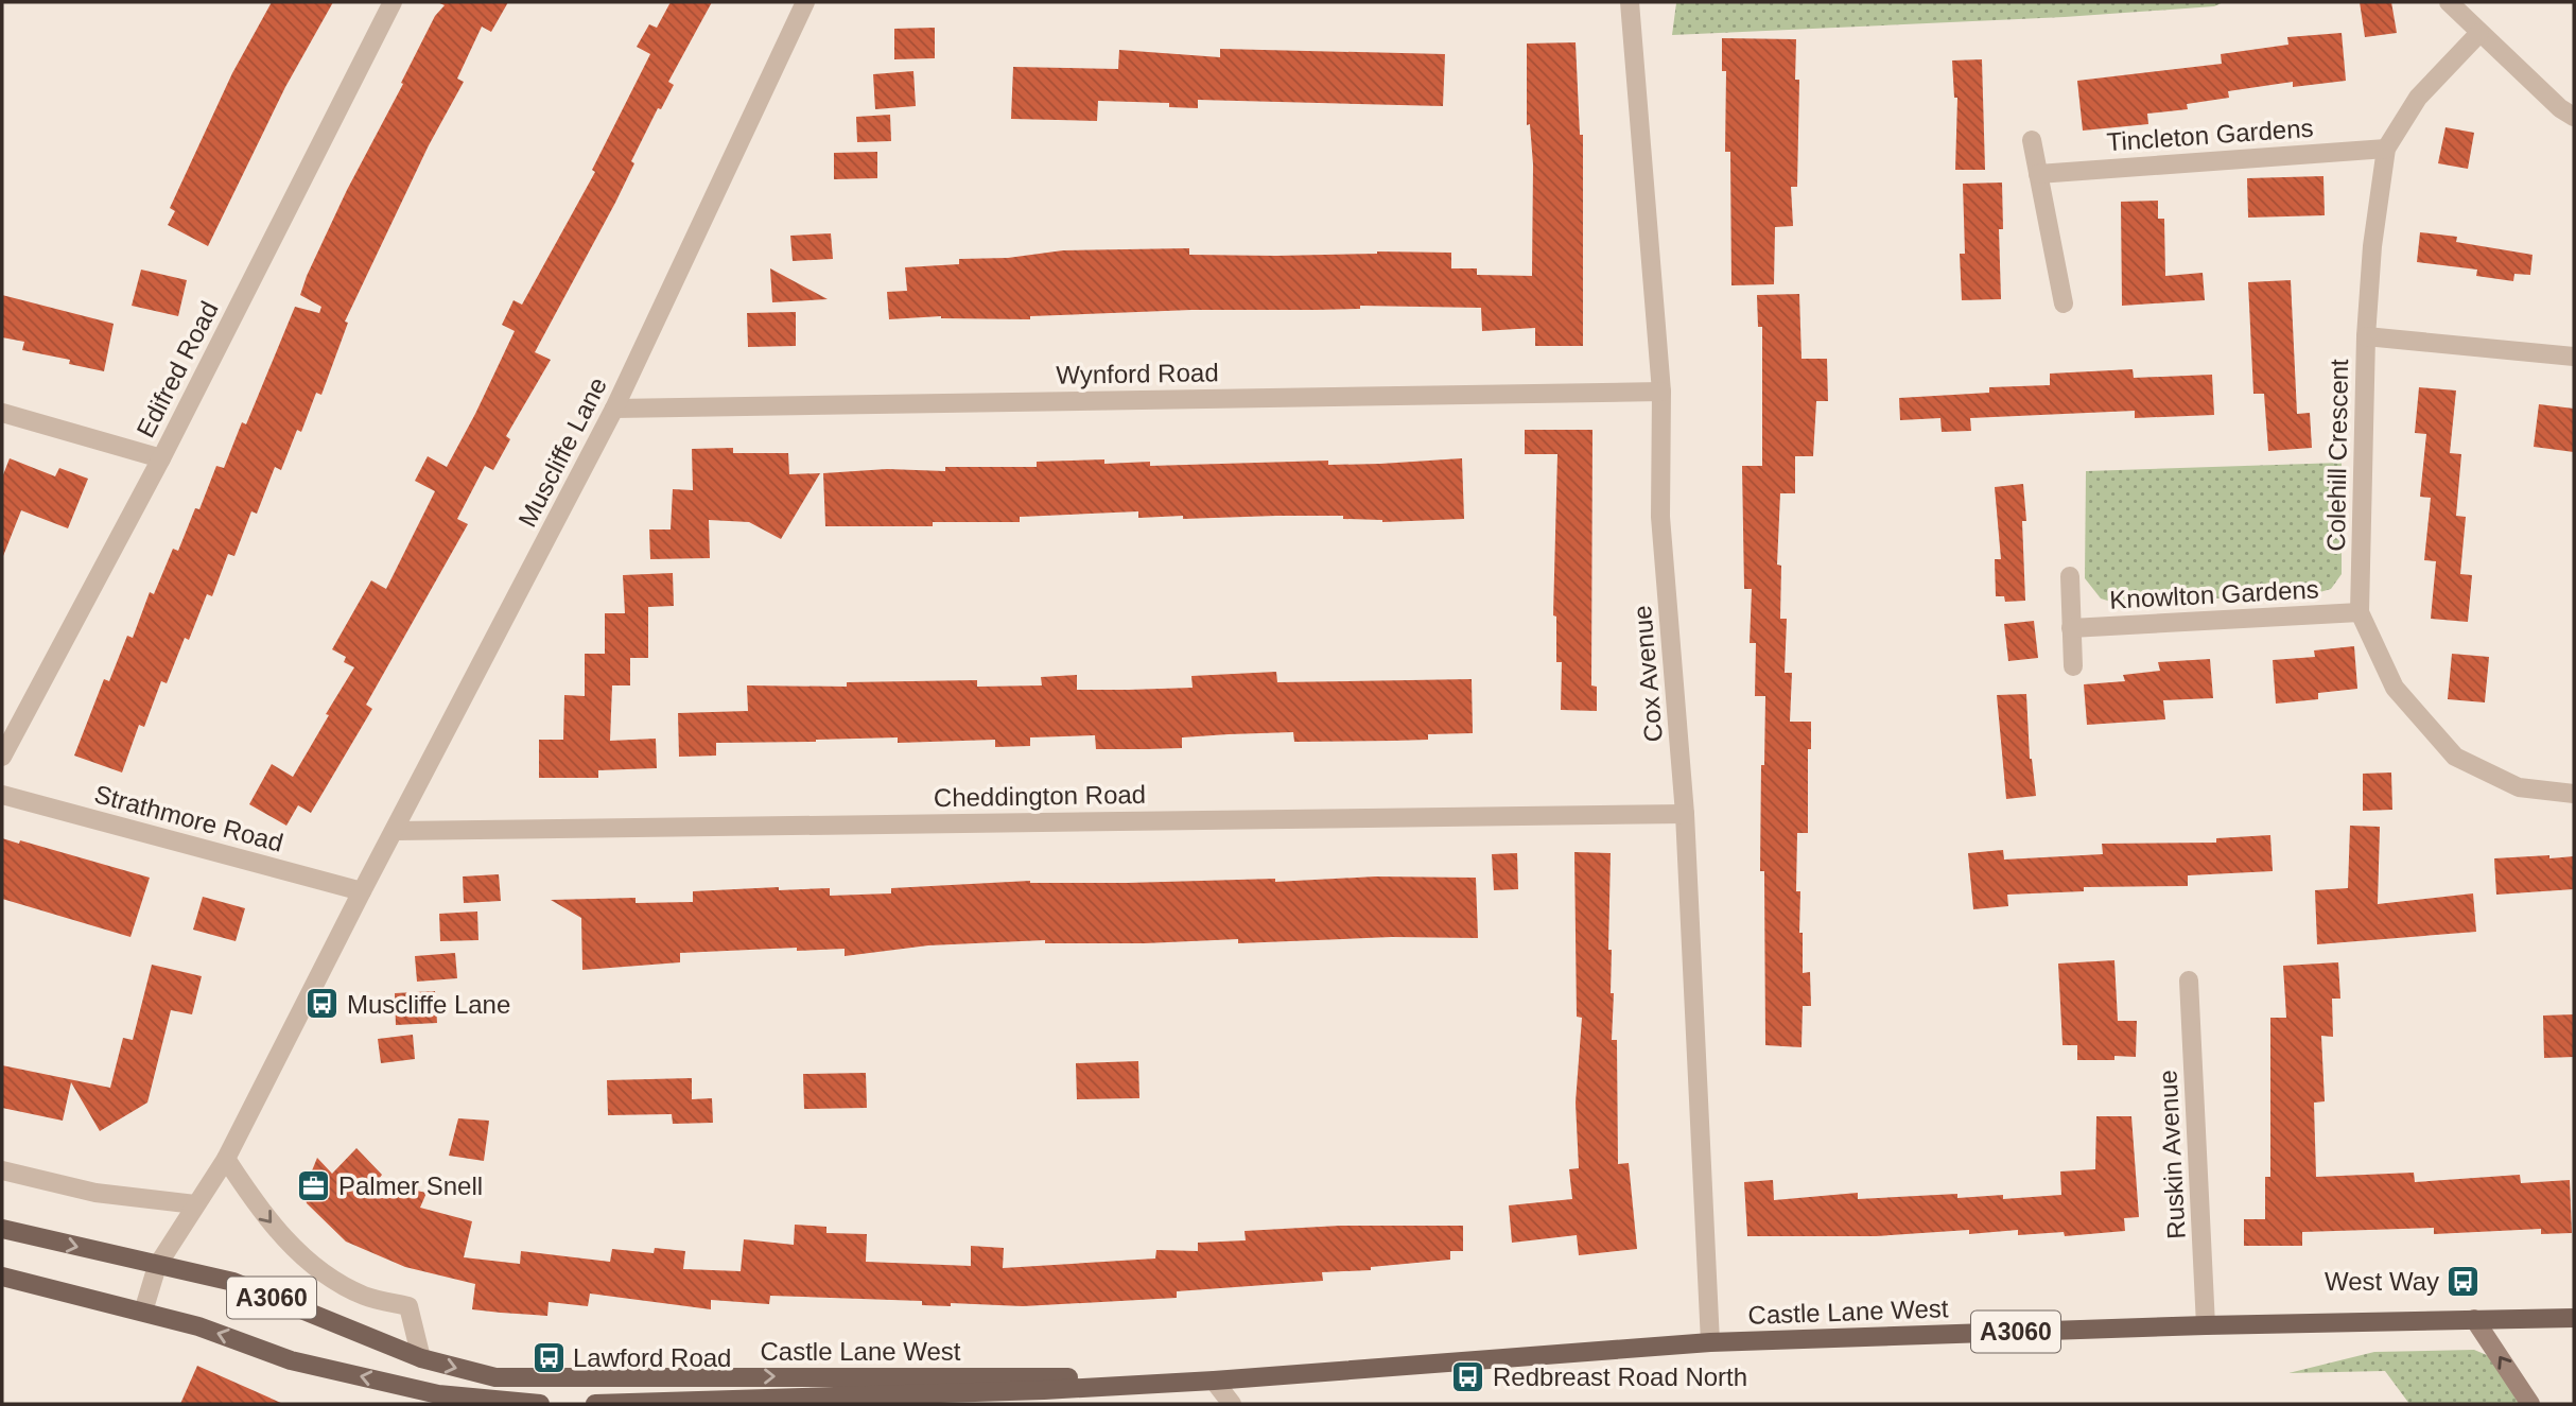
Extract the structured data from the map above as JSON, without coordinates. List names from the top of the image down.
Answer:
{
  "streets": {
    "main road": ["A3060", "Castle Lane West"],
    "street": [
      "Tincleton Gardens",
      "Edifred Road",
      "Wynford Road",
      "Muscliffe Lane",
      "Colehill Crescent",
      "Knowlton Gardens",
      "Cox Avenue",
      "Cheddington Road",
      "Strathmore Road",
      "Ruskin Avenue"
    ]
  },
  "crossings": [
    ["Tincleton Gardens", "Colehill Crescent"],
    ["Wynford Road", "Muscliffe Lane"],
    ["Wynford Road", "Cox Avenue"],
    ["Muscliffe Lane", "Cheddington Road"],
    ["Muscliffe Lane", "Strathmore Road"],
    ["Muscliffe Lane", "A3060"],
    ["Muscliffe Lane", "Castle Lane West"],
    ["Colehill Crescent", "Knowlton Gardens"],
    ["Cox Avenue", "Cheddington Road"],
    ["Cox Avenue", "Castle Lane West"],
    ["Ruskin Avenue", "Castle Lane West"]
  ],
  "places": {
    "bus stop": [
      "Muscliffe Lane",
      "West Way",
      "Lawford Road",
      "Redbreast Road North"
    ],
    "office": ["Palmer Snell"]
  }
}
